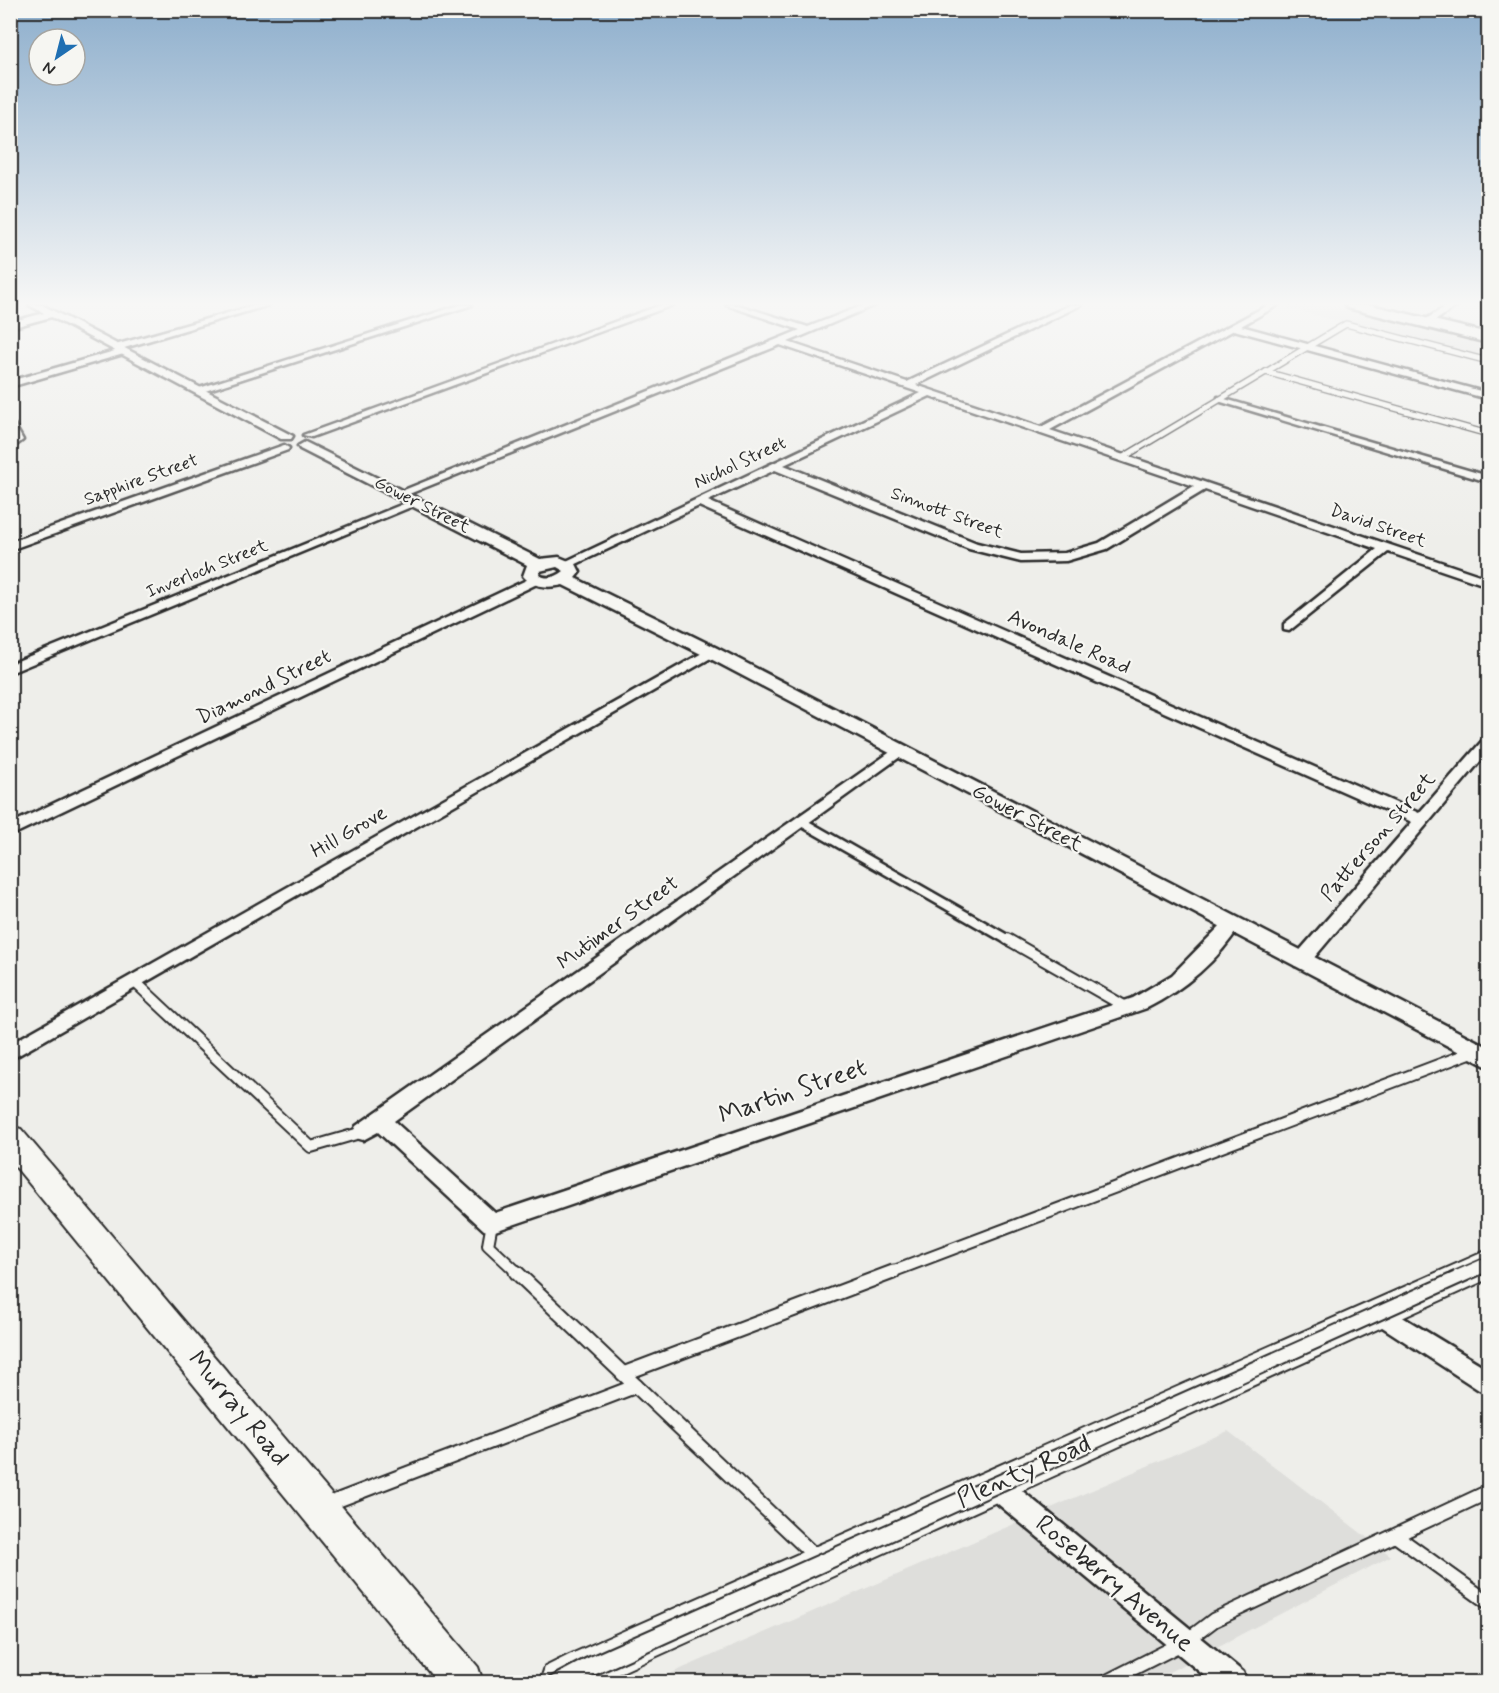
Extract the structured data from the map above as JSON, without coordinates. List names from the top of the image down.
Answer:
{
  "streets": {
    "main road": ["Murray Road", "Plenty Road"],
    "street": [
      "Nichol Street",
      "Sapphire Street",
      "Gower Street",
      "Sinnott Street",
      "David Street",
      "Inverloch Street",
      "Avondale Road",
      "Diamond Street",
      "Hill Grove",
      "Patterson Street",
      "Mutimer Street",
      "Martin Street",
      "Roseberry Avenue"
    ]
  },
  "crossings": [
    ["Nichol Street", "Gower Street"],
    ["Nichol Street", "Sinnott Street"],
    ["Nichol Street", "David Street"],
    ["Nichol Street", "Avondale Road"],
    ["Gower Street", "Inverloch Street"],
    ["Gower Street", "Diamond Street"],
    ["Gower Street", "Hill Grove"],
    ["Gower Street", "Patterson Street"],
    ["Gower Street", "Mutimer Street"],
    ["Gower Street", "Martin Street"],
    ["Sinnott Street", "David Street"],
    ["Avondale Road", "Patterson Street"],
    ["Plenty Road", "Roseberry Avenue"]
  ],
  "north": "bottom left"
}
